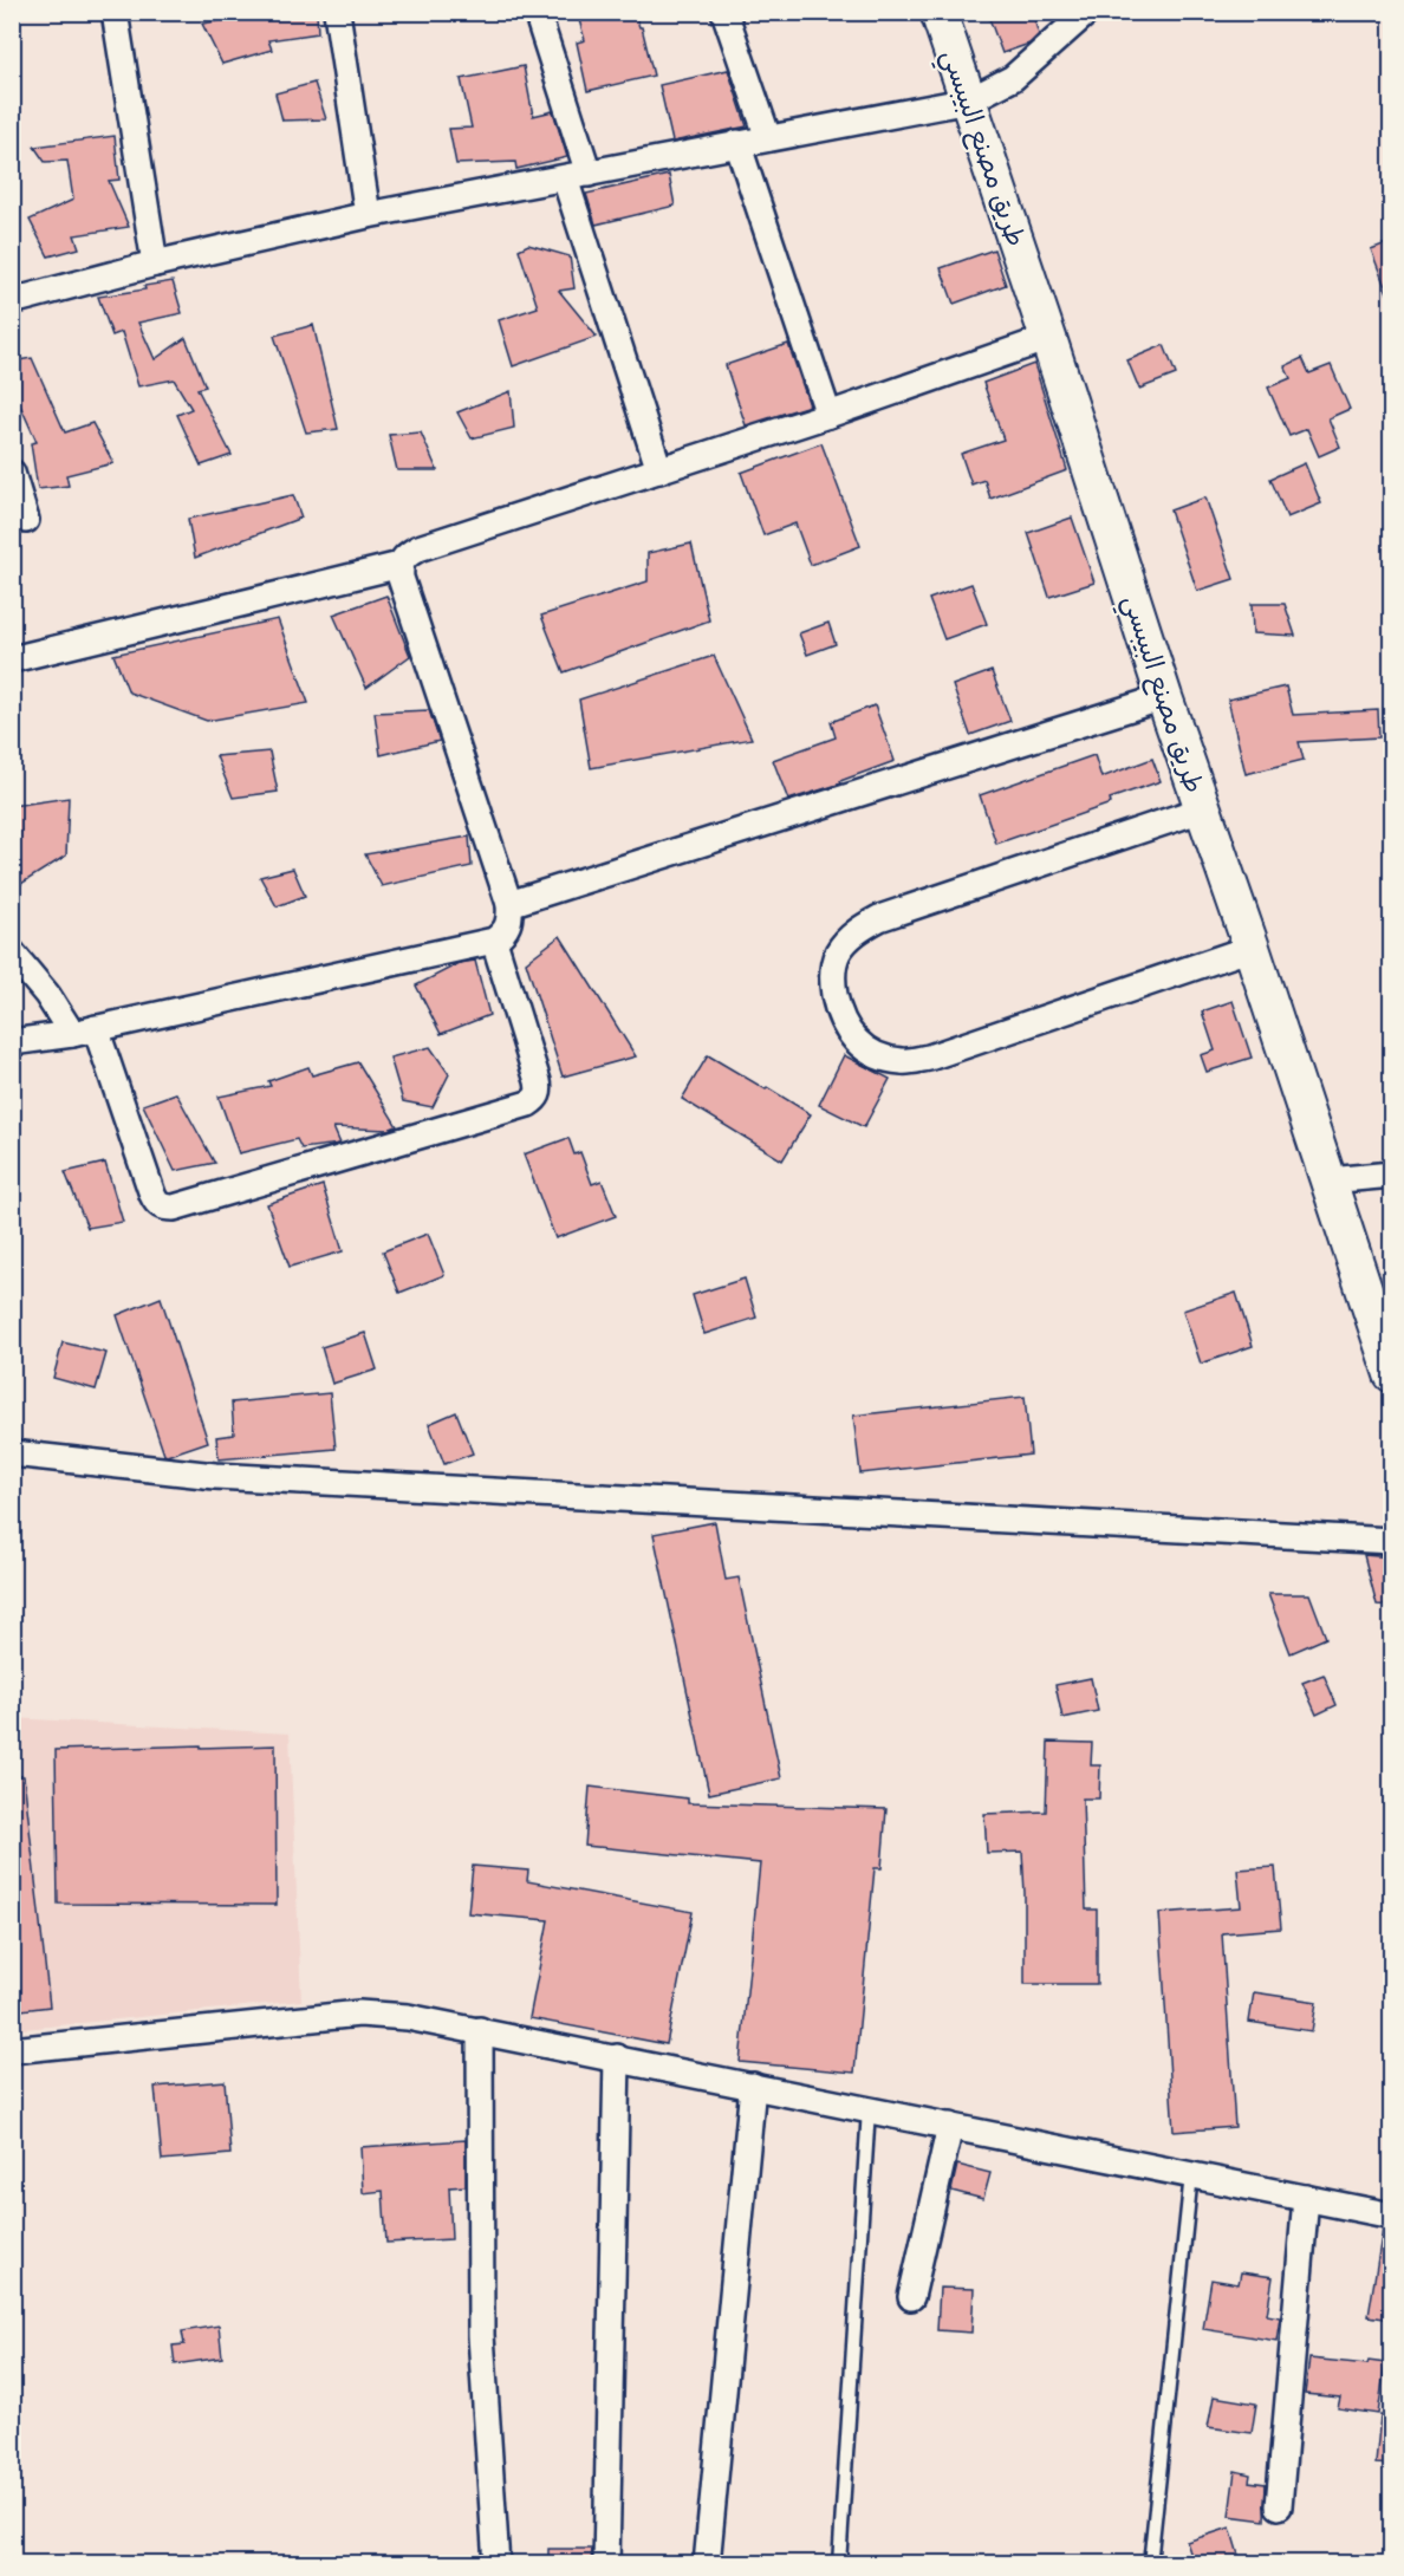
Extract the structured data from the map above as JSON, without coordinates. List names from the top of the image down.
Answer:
{
  "streets": {
    "main road": ["طريق مصنع البيبسي"]
  }
}
